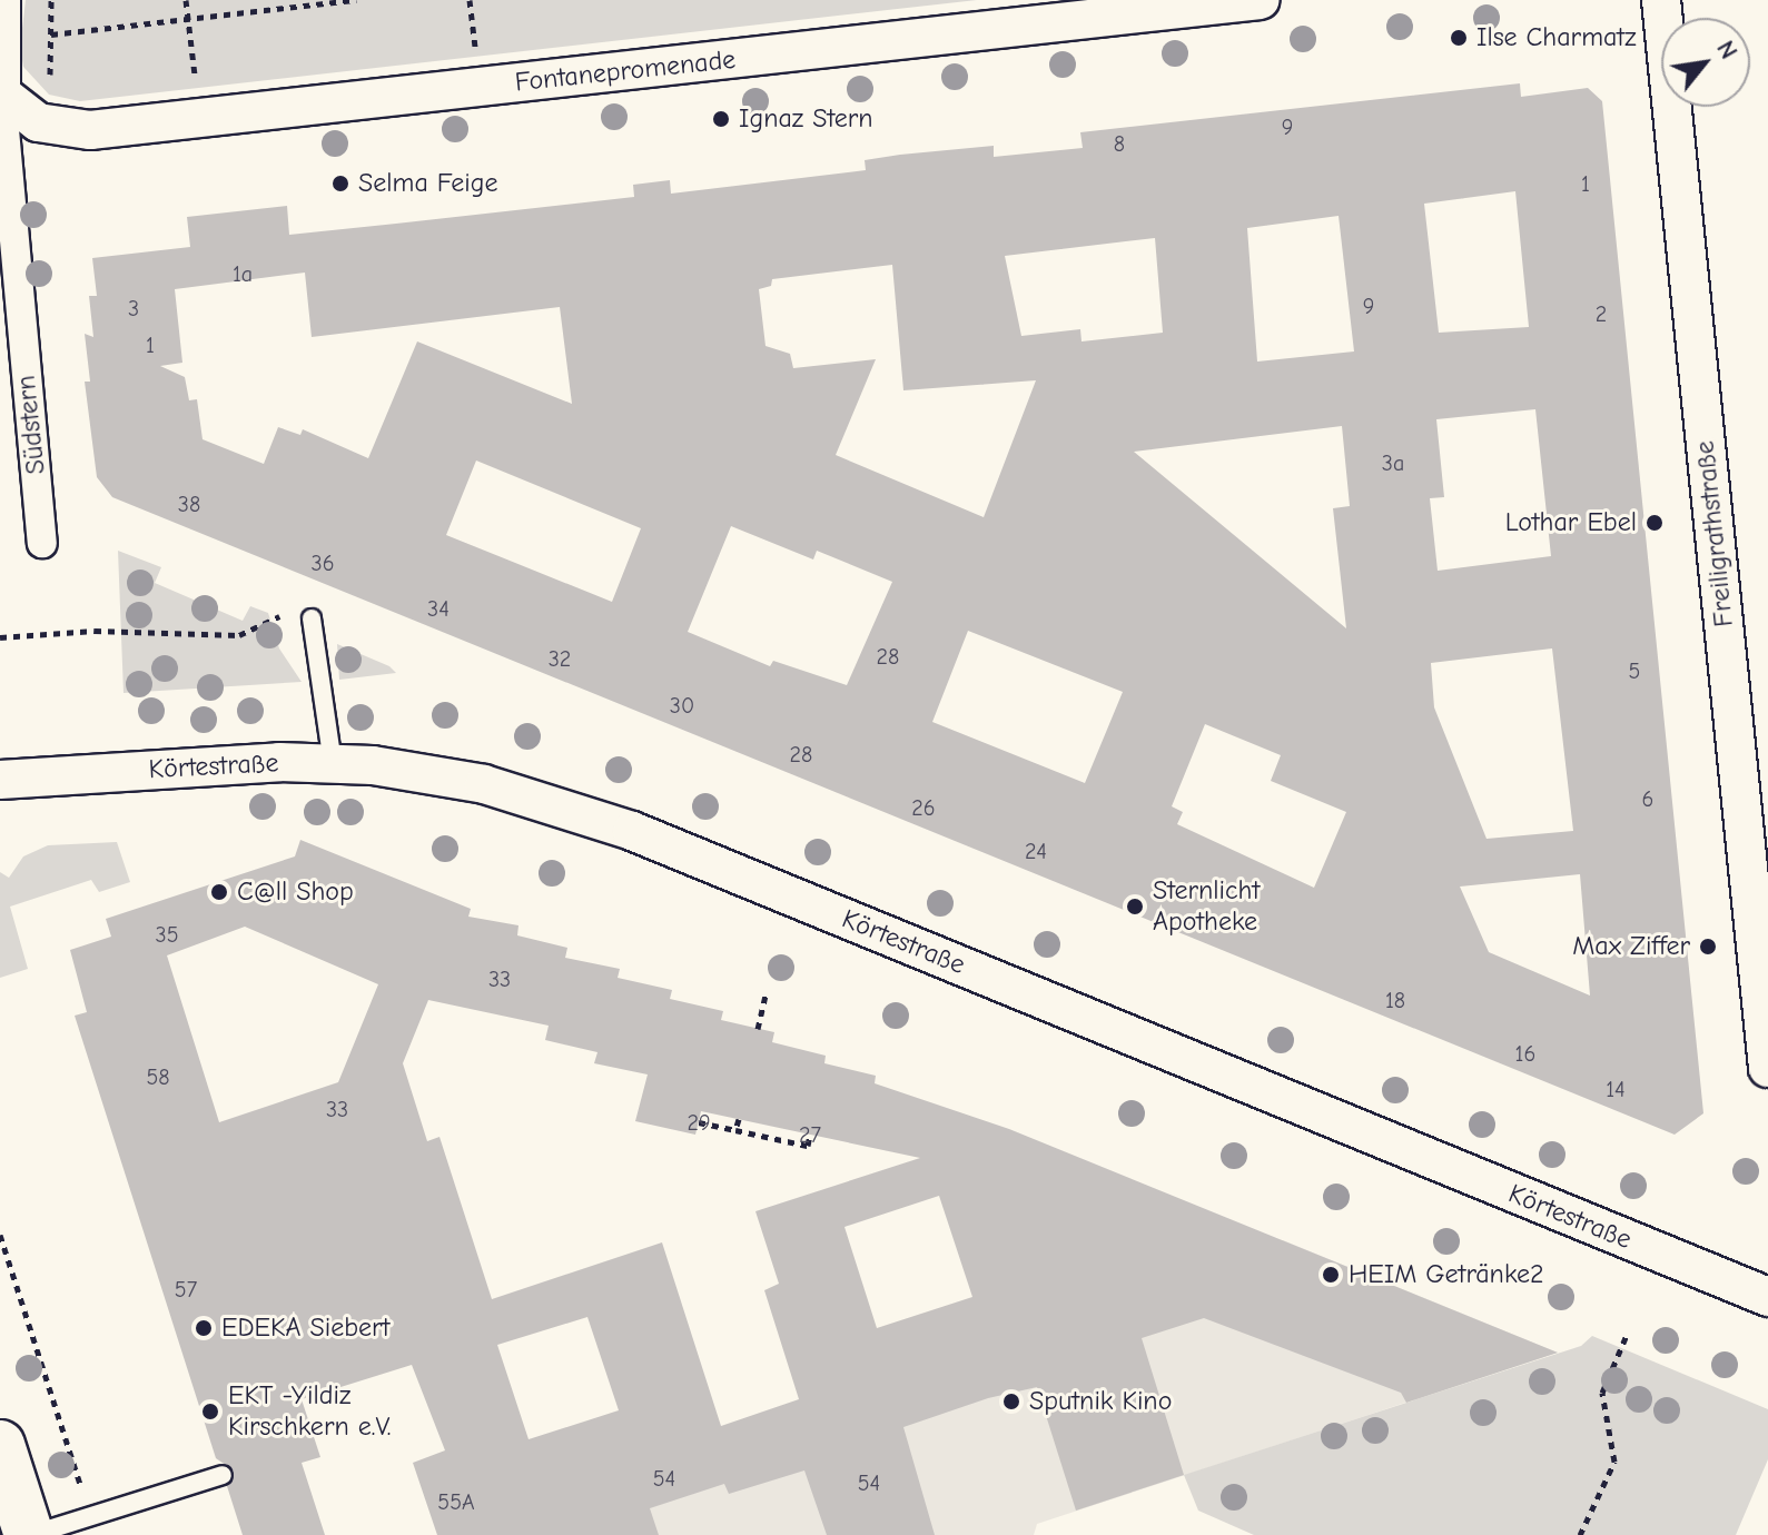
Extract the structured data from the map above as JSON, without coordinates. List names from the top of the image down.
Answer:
{
  "streets": {
    "street": [
      "Fontanepromenade",
      "Südstern",
      "Freiligrathstraße",
      "Körtestraße"
    ]
  },
  "crossings": [
    ["Fontanepromenade", "Südstern"]
  ],
  "places": [
    "Ilse Charmatz",
    "Ignaz Stern",
    "Selma Feige",
    "Lothar Ebel",
    "C@ll Shop",
    "Sternlicht Apotheke",
    "Max Ziffer",
    "HEIM Getränke2",
    "EDEKA Siebert",
    "Sputnik Kino",
    "EKT -Yildiz Kirschkern e.V."
  ],
  "house_numbers": [
    "9",
    "8",
    "1",
    "1a",
    "9",
    "3",
    "2",
    "1",
    "3a",
    "38",
    "36",
    "34",
    "28",
    "32",
    "5",
    "30",
    "28",
    "6",
    "26",
    "24",
    "35",
    "33",
    "18",
    "16",
    "58",
    "14",
    "33",
    "29",
    "27",
    "57",
    "54",
    "54",
    "55A"
  ],
  "north": "top right"
}
